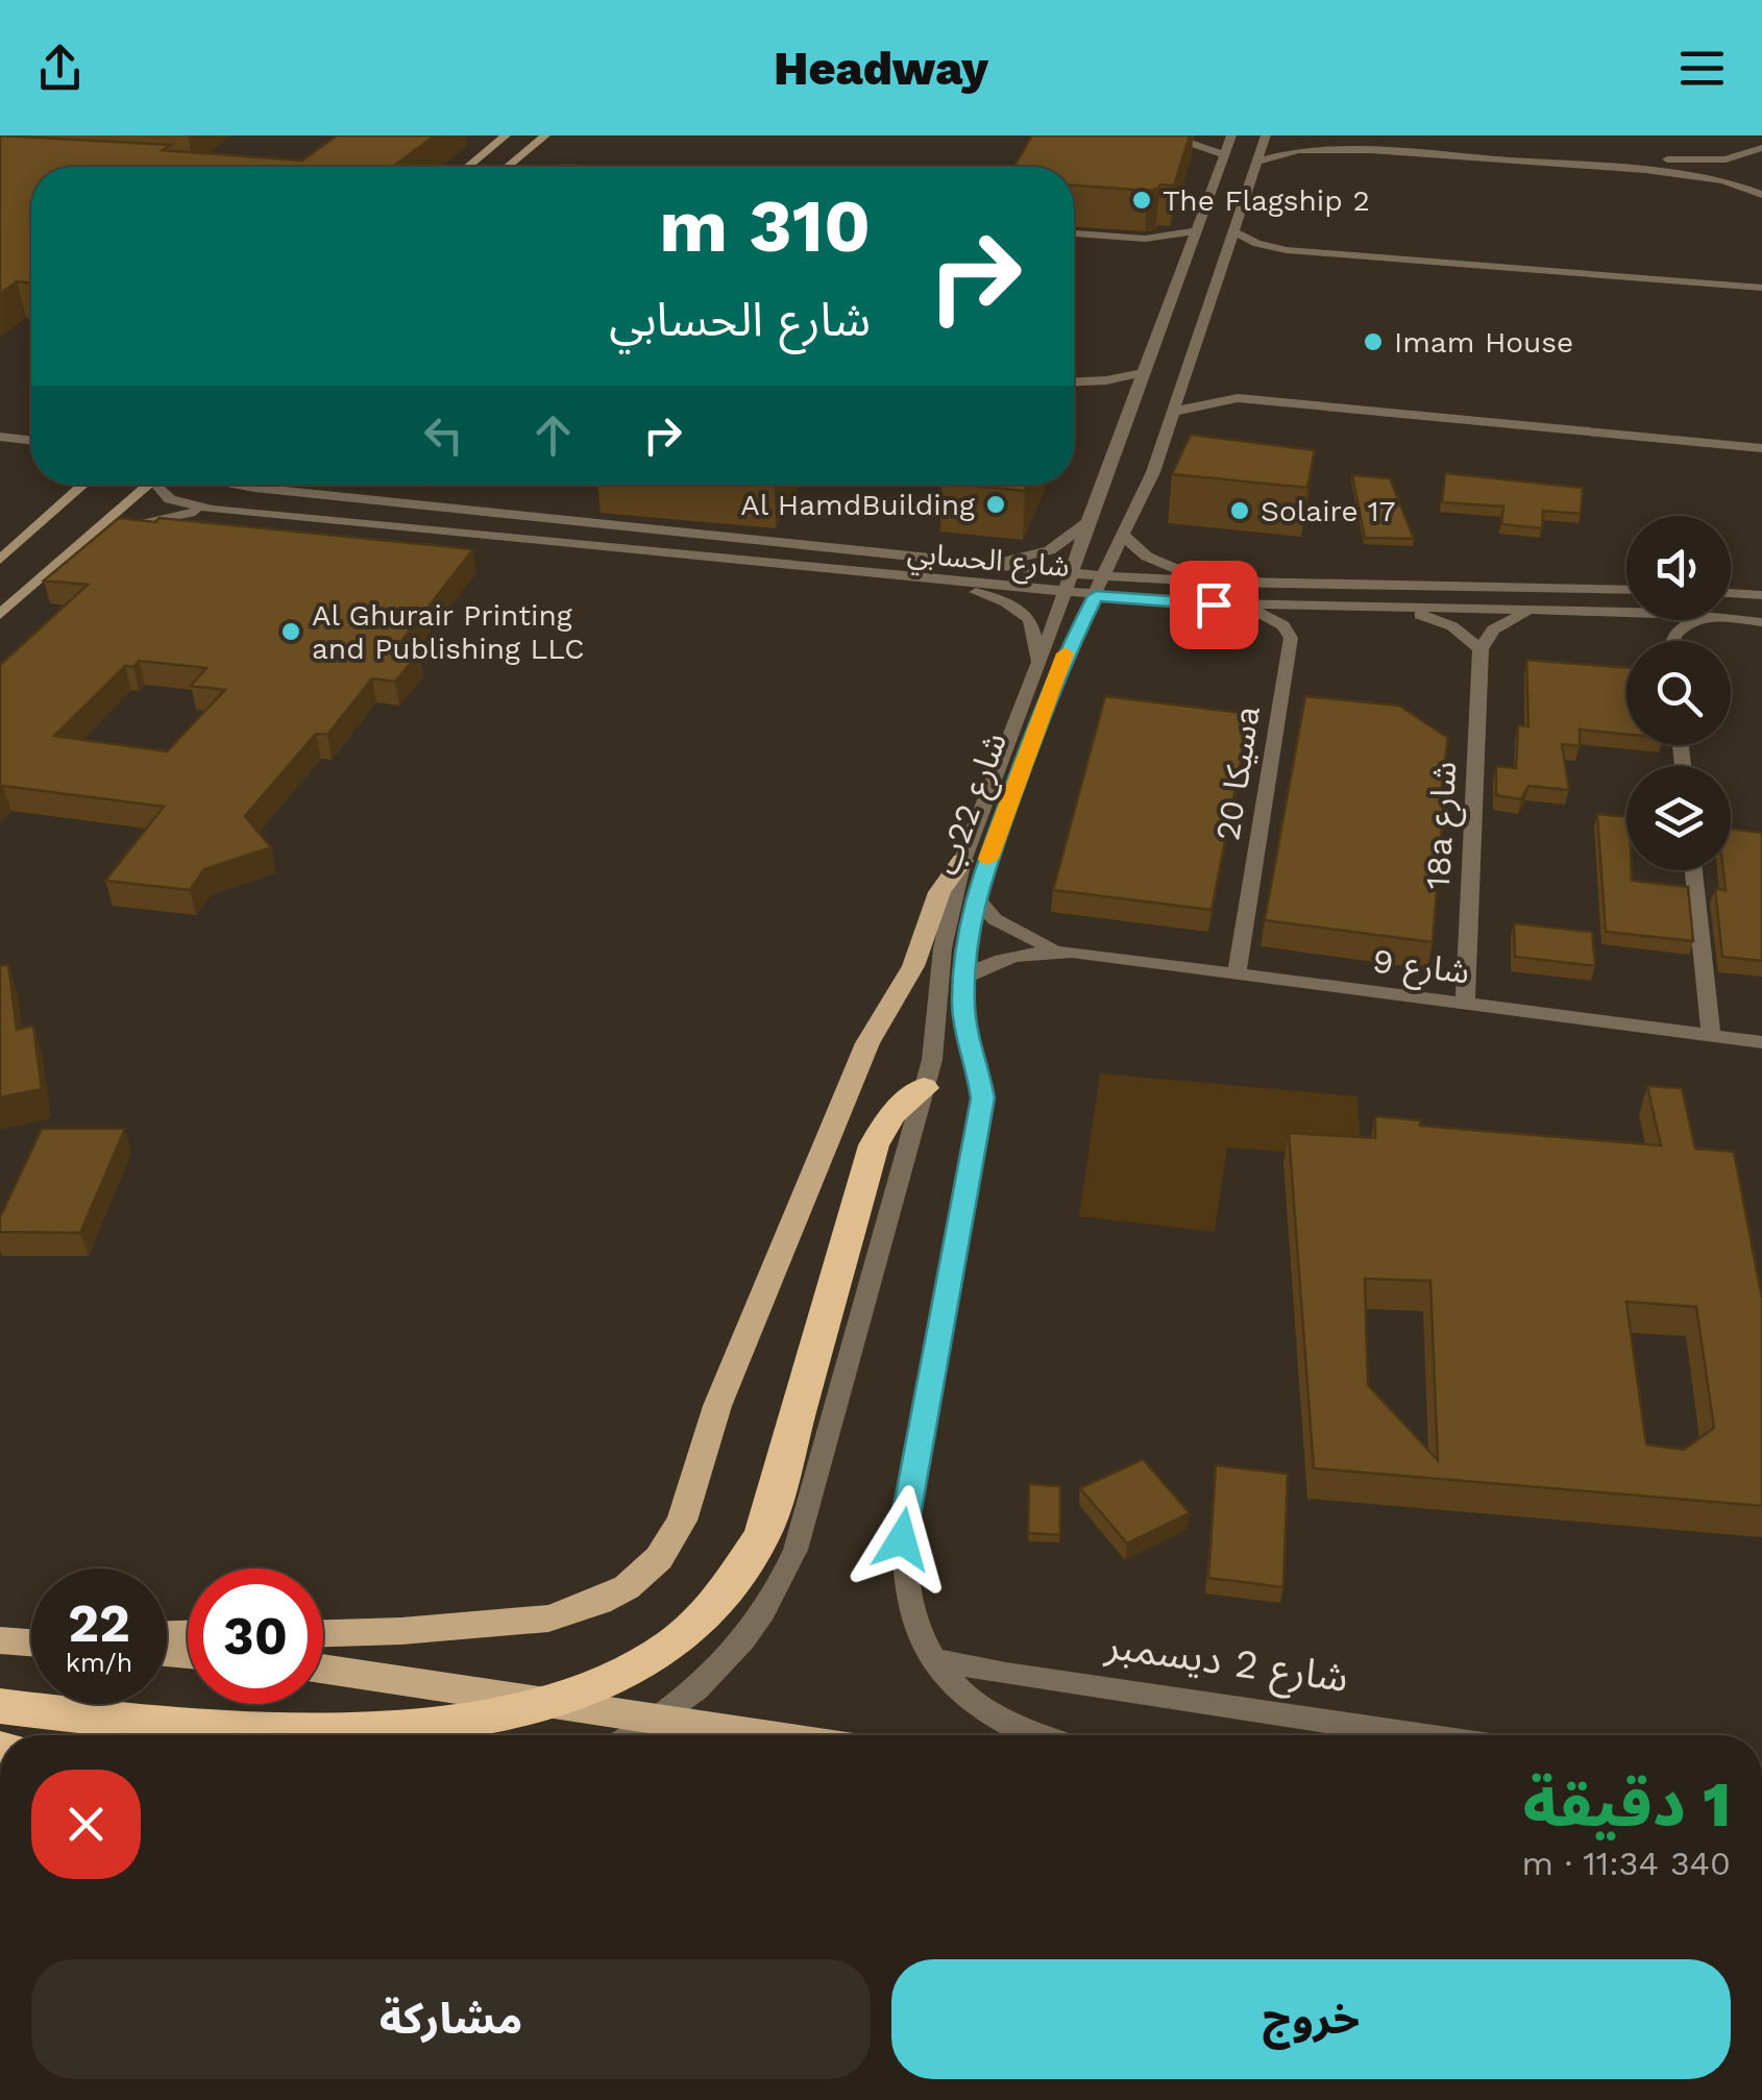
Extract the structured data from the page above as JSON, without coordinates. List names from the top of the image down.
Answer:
{
  "streets": {
    "street": [
      "شارع الحسابي",
      "سيكا 20a",
      "شارع 22ب",
      "18a شارع",
      "شارع 9",
      "شارع 2 ديسمبر"
    ]
  },
  "crossings": [
    ["شارع الحسابي", "سيكا 20a"],
    ["شارع الحسابي", "شارع 22ب"],
    ["سيكا 20a", "شارع 9"],
    ["شارع 22ب", "شارع 9"],
    ["شارع 22ب", "شارع 2 ديسمبر"],
    ["18a شارع", "شارع 9"]
  ],
  "places": [
    "The Flagship 2",
    "Imam House",
    "Al HamdBuilding",
    "Solaire 17",
    "Al Ghurair Printing and Publishing LLC"
  ],
  "page": {
    "header": "Headway",
    "turn": ["310 m", "شارع الحسابي"],
    "speed": "22 km/h",
    "limit": "30",
    "heading": ["1 دقيقة", "340 m · 11:34"],
    "buttons": ["خروج", "مشاركة"]
  }
}
